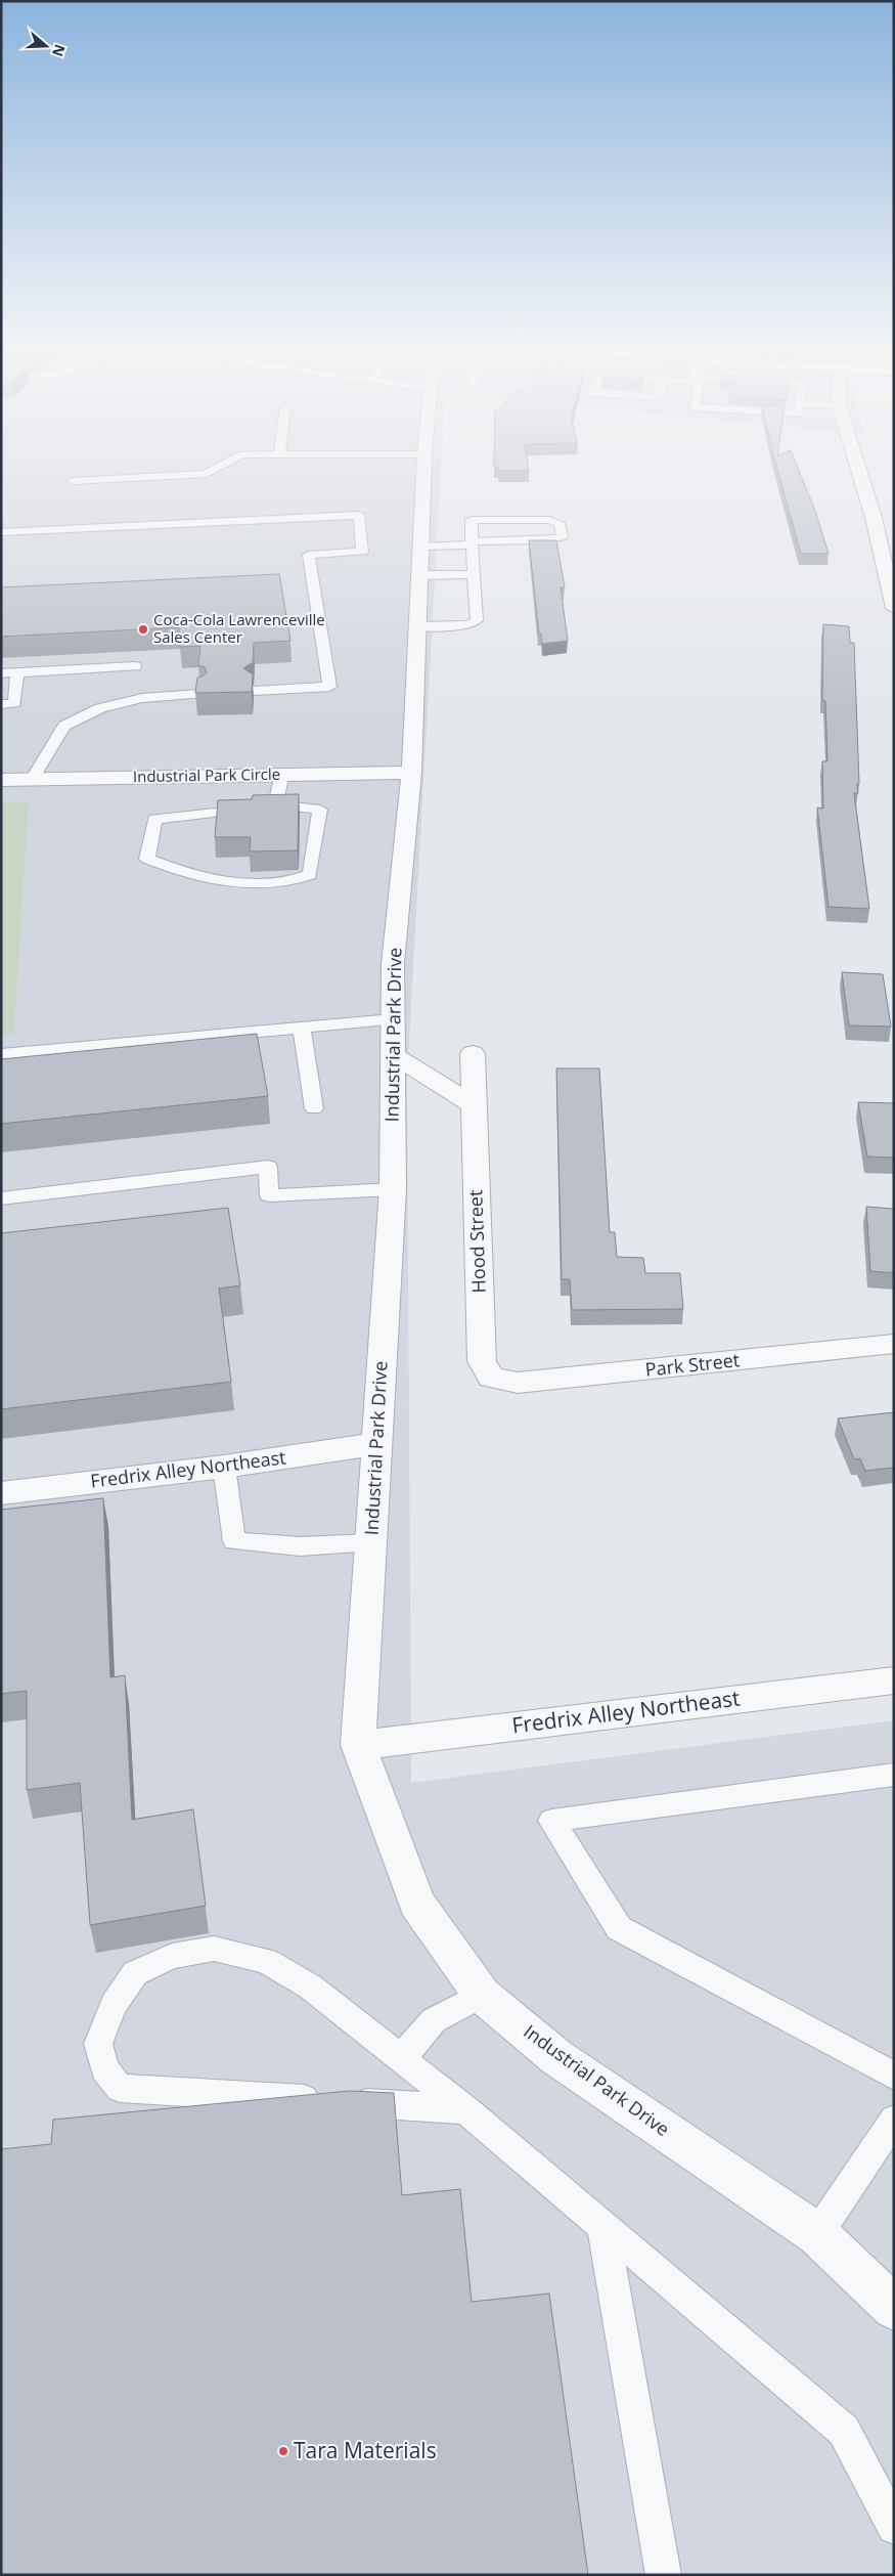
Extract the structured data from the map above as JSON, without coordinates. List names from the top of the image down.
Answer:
{
  "streets": {
    "street": [
      "Industrial Park Circle",
      "Industrial Park Drive",
      "Hood Street",
      "Park Street",
      "Fredrix Alley Northeast"
    ]
  },
  "crossings": [
    ["Industrial Park Circle", "Industrial Park Drive"],
    ["Industrial Park Drive", "Fredrix Alley Northeast"],
    ["Hood Street", "Park Street"]
  ],
  "places": ["Coca-Cola Lawrenceville Sales Center", "Tara Materials"],
  "north": "right"
}
